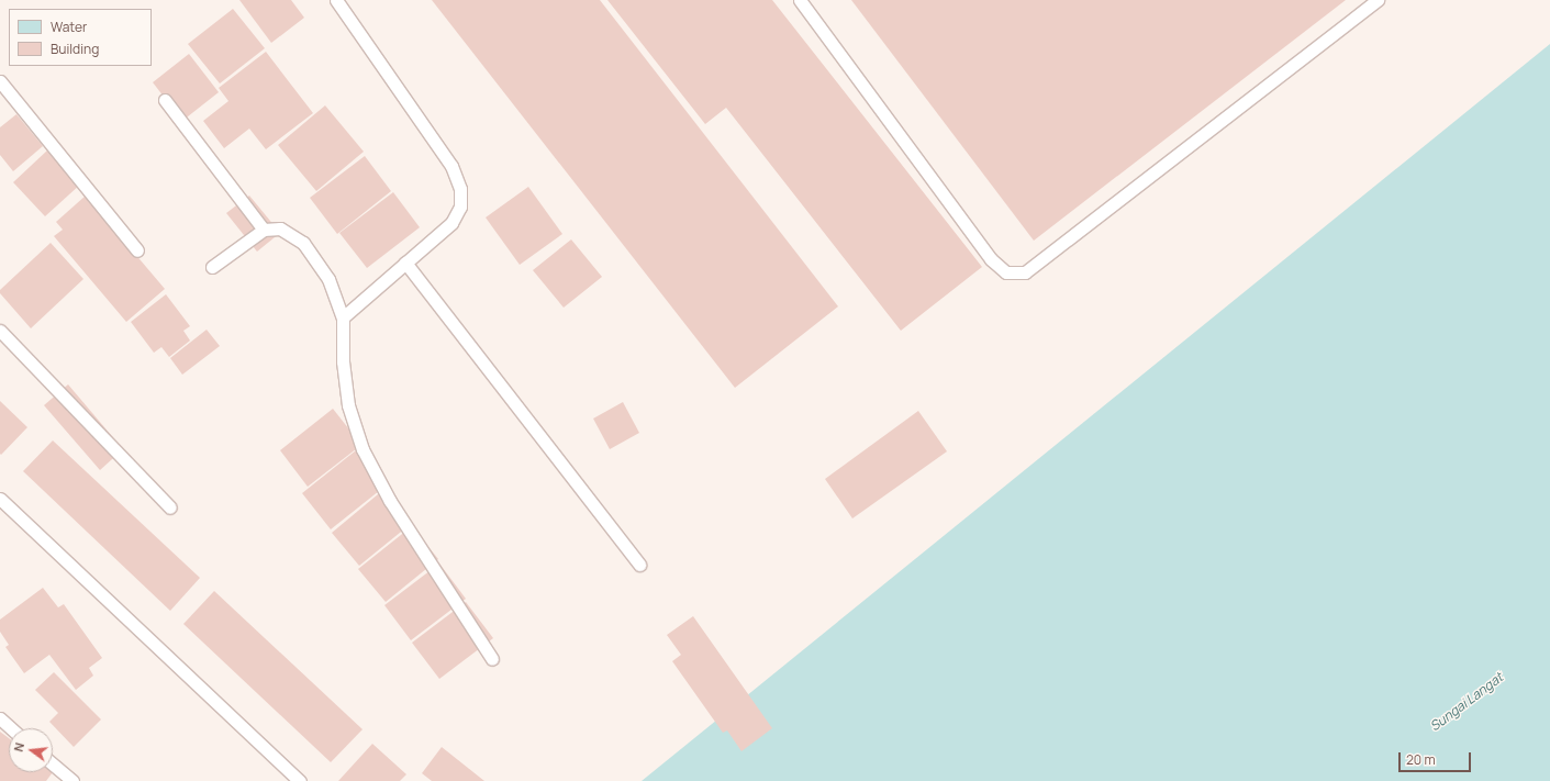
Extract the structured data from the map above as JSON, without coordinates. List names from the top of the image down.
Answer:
{
  "water": ["Sungai Langat"],
  "legend": ["Water", "Building"],
  "scale_bar": "20 m",
  "north": "left"
}
